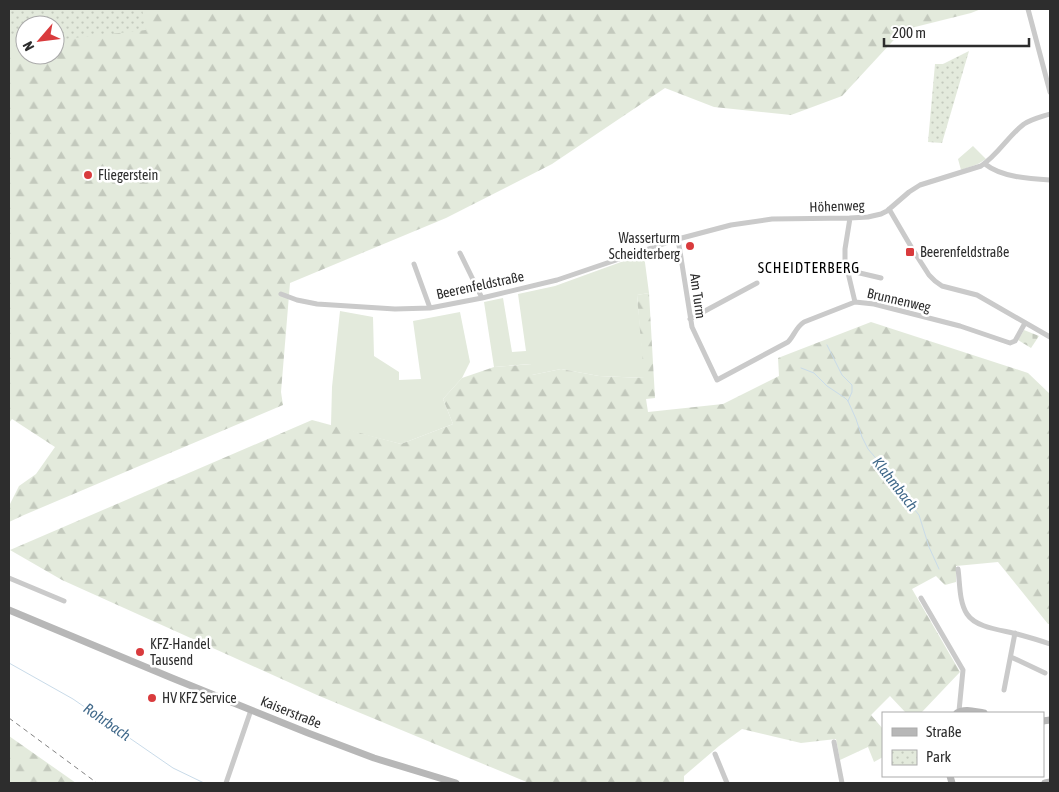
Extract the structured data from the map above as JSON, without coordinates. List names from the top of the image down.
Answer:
{
  "streets": {
    "main road": ["Kaiserstraße"],
    "street": [
      "Höhenweg",
      "Beerenfeldstraße",
      "Am Turm",
      "Brunnenweg"
    ]
  },
  "crossings": [
    ["Höhenweg", "Beerenfeldstraße"],
    ["Höhenweg", "Am Turm"],
    ["Beerenfeldstraße", "Am Turm"],
    ["Am Turm", "Brunnenweg"]
  ],
  "districts": ["SCHEIDTERBERG"],
  "water": ["Klahmbach", "Rohrbach"],
  "places": {
    "other": [
      "Fliegerstein",
      "Wasserturm Scheidterberg",
      "KFZ-Handel Tausend",
      "HV KFZ Service"
    ],
    "transit": ["Beerenfeldstraße"]
  },
  "legend": ["Straße", "Park"],
  "scale_bar": "200 m",
  "north": "bottom left"
}
